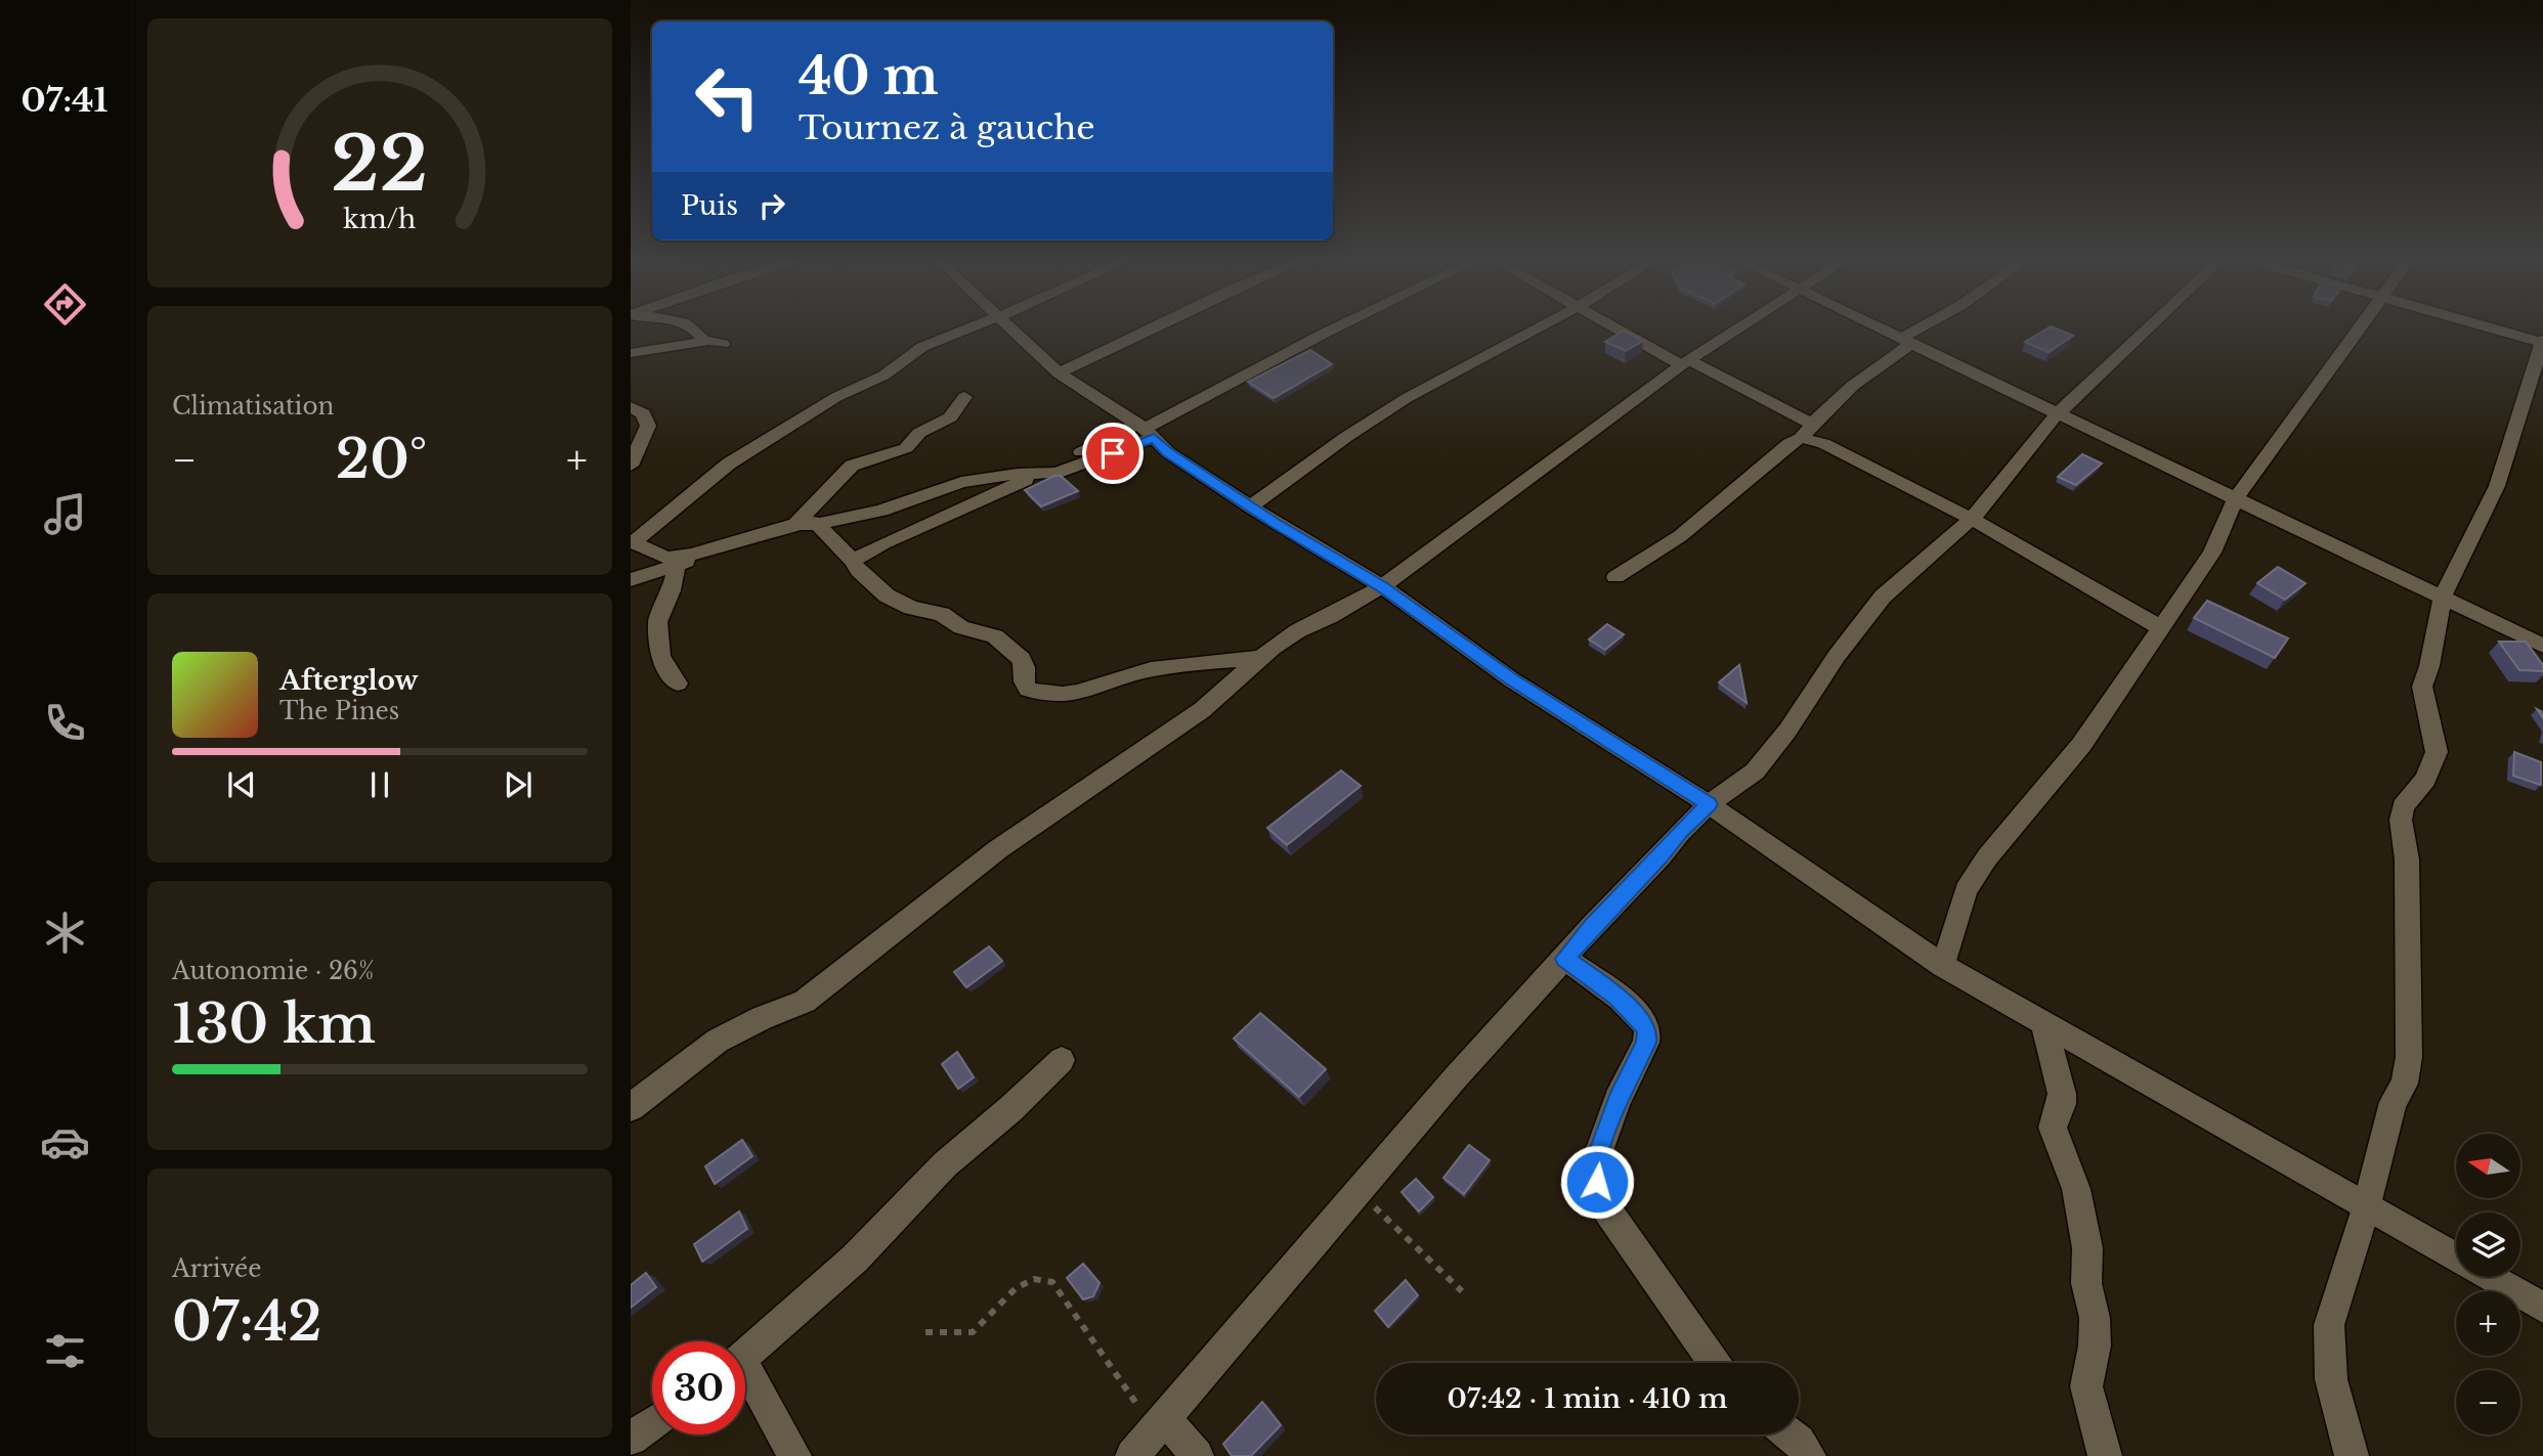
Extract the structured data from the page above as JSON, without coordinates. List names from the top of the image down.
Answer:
{
  "north": "left",
  "page": {
    "tabs": "07:41",
    "turn": ["40 m", "Tournez à gauche"],
    "then": "Puis",
    "tile": [
      "Climatisation",
      ["Autonomie · 26%", "130 km"],
      ["Arrivée", "07:42"]
    ],
    "heat": ["−", "20°", "+"],
    "song": ["Afterglow", "The Pines"],
    "map_buttons": ["+", "−"],
    "limit": "30",
    "trip": "07:42 · 1 min · 410 m",
    "gauge": ["22", "km/h"]
  }
}
